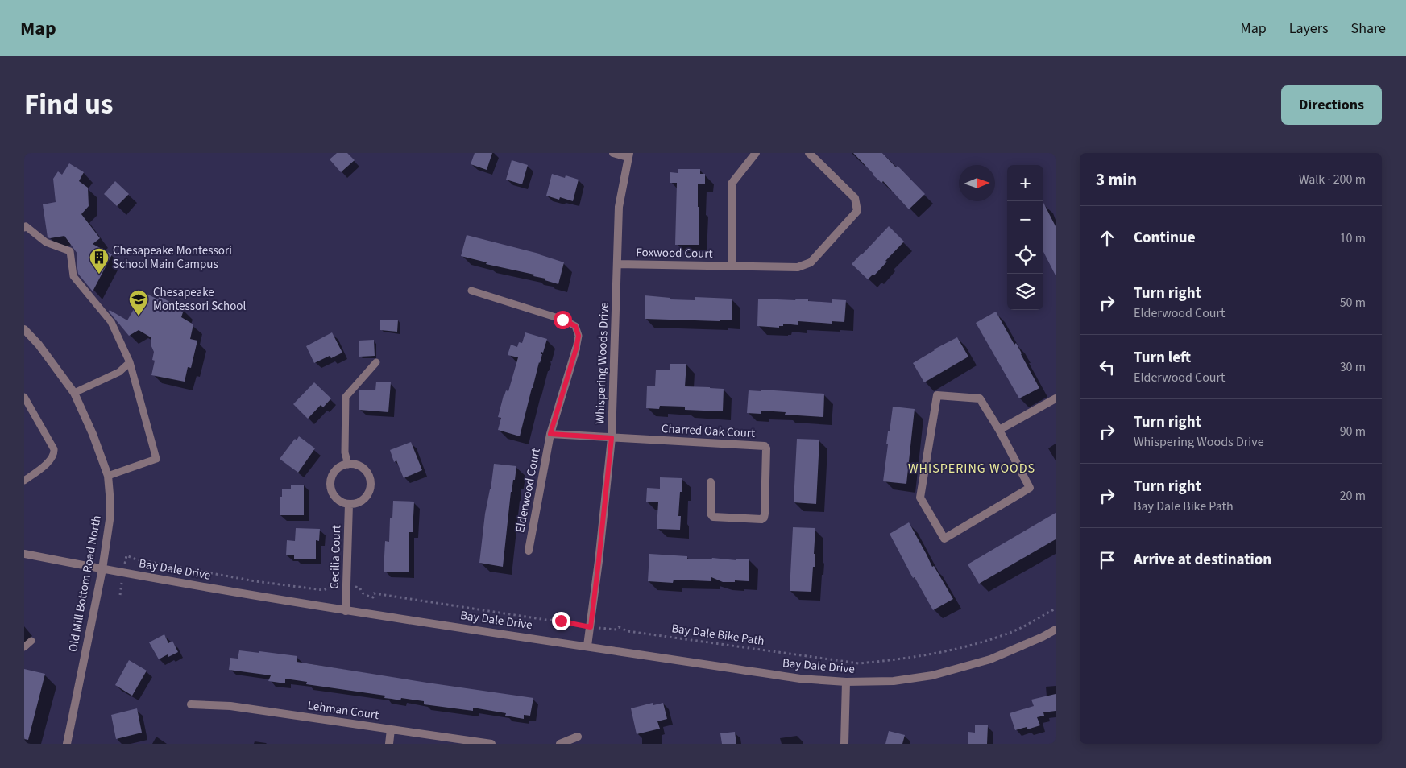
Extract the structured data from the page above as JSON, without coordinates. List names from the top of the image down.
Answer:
{
  "streets": {
    "street": [
      "Foxwood Court",
      "Whispering Woods Drive",
      "Charred Oak Court",
      "Elderwood Court",
      "Cecilia Court",
      "Bay Dale Drive",
      "Old Mill Bottom Road North",
      "Lehman Court"
    ],
    "path": ["Bay Dale Bike Path"]
  },
  "crossings": [
    ["Foxwood Court", "Whispering Woods Drive"],
    ["Whispering Woods Drive", "Charred Oak Court"],
    ["Whispering Woods Drive", "Elderwood Court"],
    ["Whispering Woods Drive", "Bay Dale Drive"],
    ["Whispering Woods Drive", "Bay Dale Bike Path"],
    ["Charred Oak Court", "Elderwood Court"],
    ["Cecilia Court", "Bay Dale Drive"],
    ["Bay Dale Drive", "Old Mill Bottom Road North"]
  ],
  "districts": ["WHISPERING WOODS"],
  "places": {
    "building": ["Chesapeake Montessori School Main Campus"],
    "school or university": ["Chesapeake Montessori School"]
  },
  "north": "right",
  "page": {
    "header": "Map",
    "nav": ["Map", "Layers", "Share"],
    "title": "Find us",
    "buttons": "Directions",
    "heading": ["3 min", "Walk · 200 m"],
    "map_buttons": ["+", "−"],
    "list": [
      ["Continue", "10 m"],
      ["Turn right", "Elderwood Court", "50 m"],
      ["Turn left", "Elderwood Court", "30 m"],
      ["Turn right", "Whispering Woods Drive", "90 m"],
      ["Turn right", "Bay Dale Bike Path", "20 m"],
      "Arrive at destination"
    ]
  }
}
